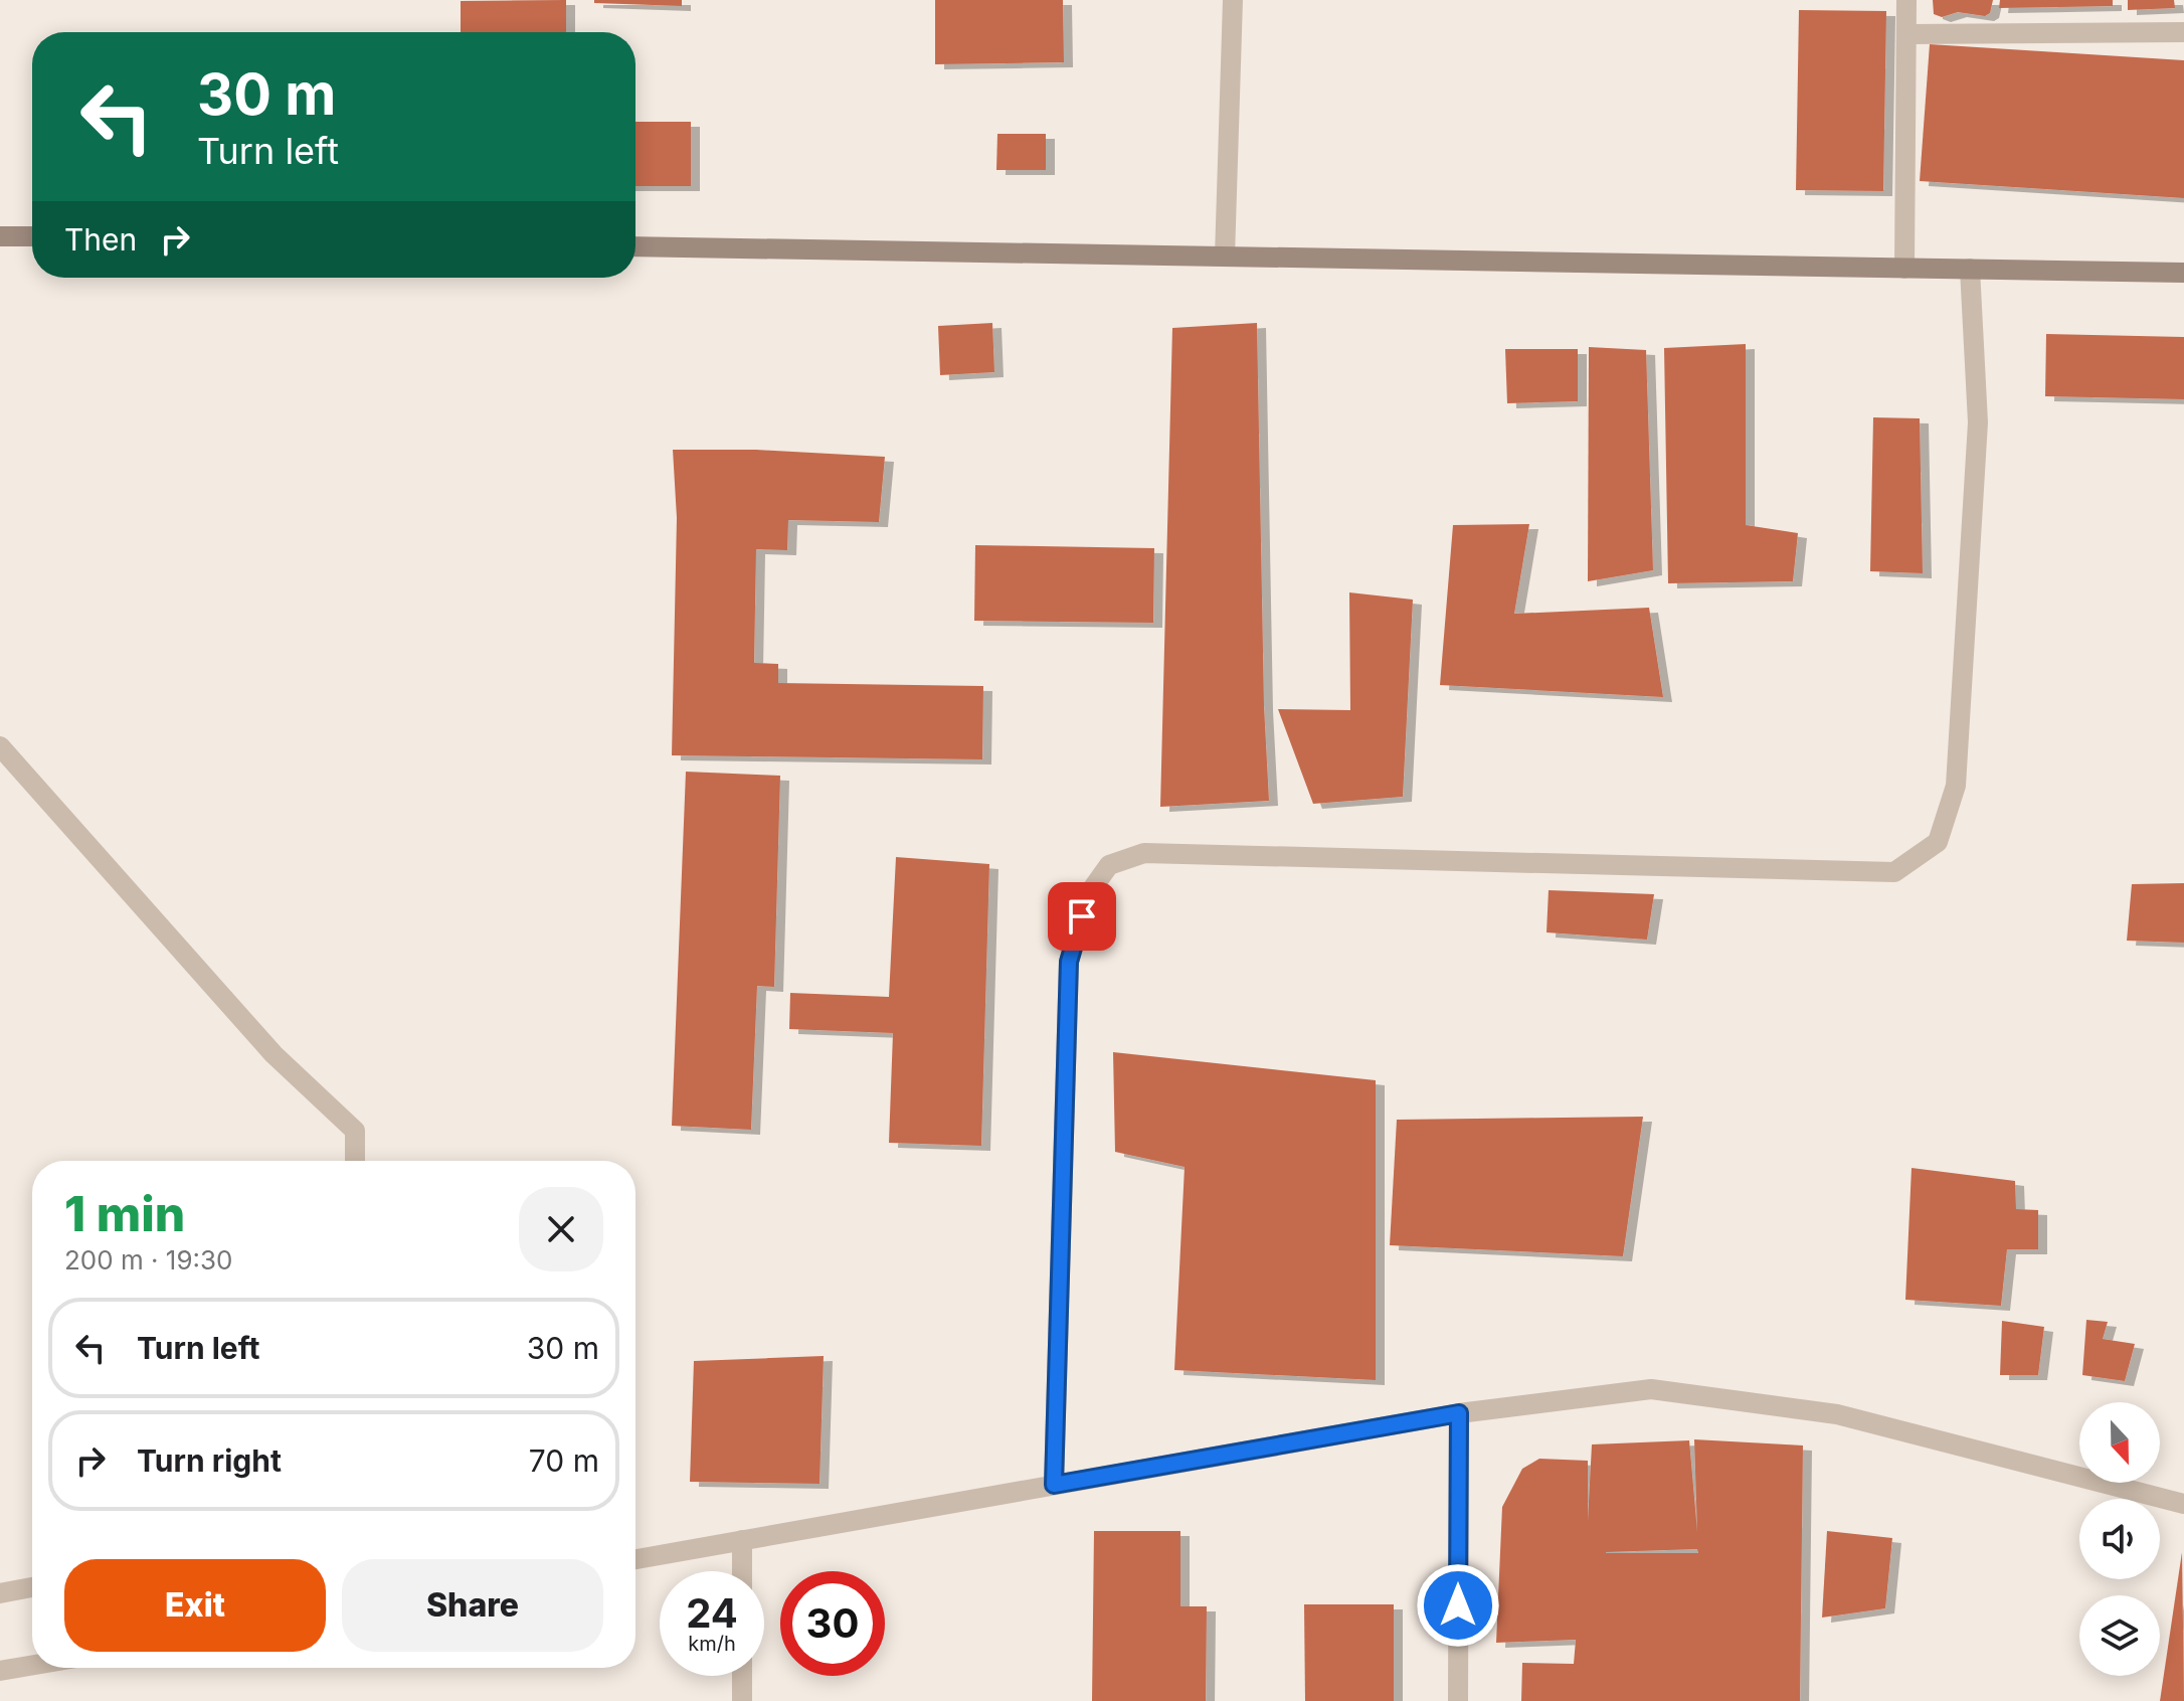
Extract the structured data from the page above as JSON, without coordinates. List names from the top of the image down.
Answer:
{
  "north": "bottom",
  "page": {
    "turn": ["30 m", "Turn left"],
    "then": "Then",
    "heading": ["1 min", "200 m · 19:30"],
    "list": [
      {
        "name": "Turn left",
        "value": "30 m"
      },
      {
        "name": "Turn right",
        "value": "70 m"
      }
    ],
    "buttons": ["Exit", "Share"],
    "speed": "24 km/h",
    "limit": "30"
  }
}
